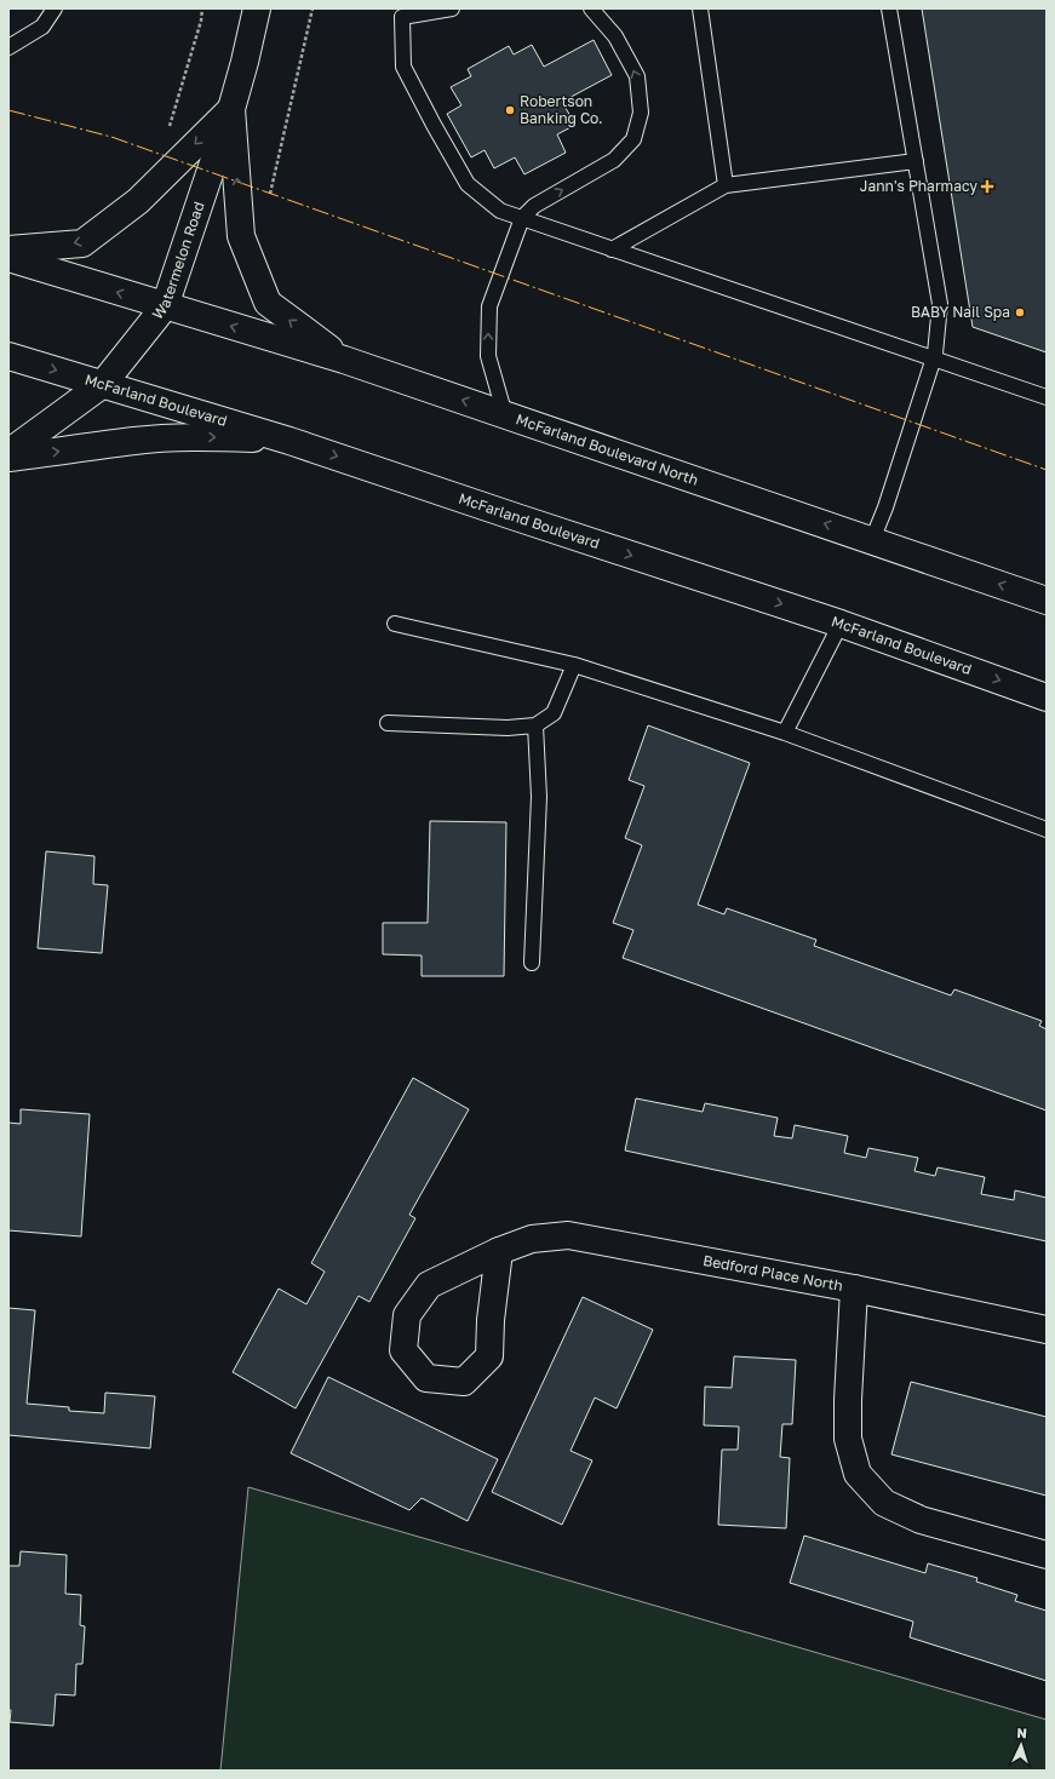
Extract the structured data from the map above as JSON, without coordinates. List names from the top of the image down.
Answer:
{
  "streets": {
    "main road": [
      "Watermelon Road",
      "McFarland Boulevard",
      "McFarland Boulevard North",
      "Bedford Place North"
    ]
  },
  "crossings": [
    ["Watermelon Road", "McFarland Boulevard"],
    ["Watermelon Road", "McFarland Boulevard North"]
  ],
  "one_way": ["McFarland Boulevard", "McFarland Boulevard North"],
  "places": {
    "other": ["Robertson Banking Co.", "BABY Nail Spa"],
    "health": ["Jann's Pharmacy"]
  },
  "north": "top"
}
